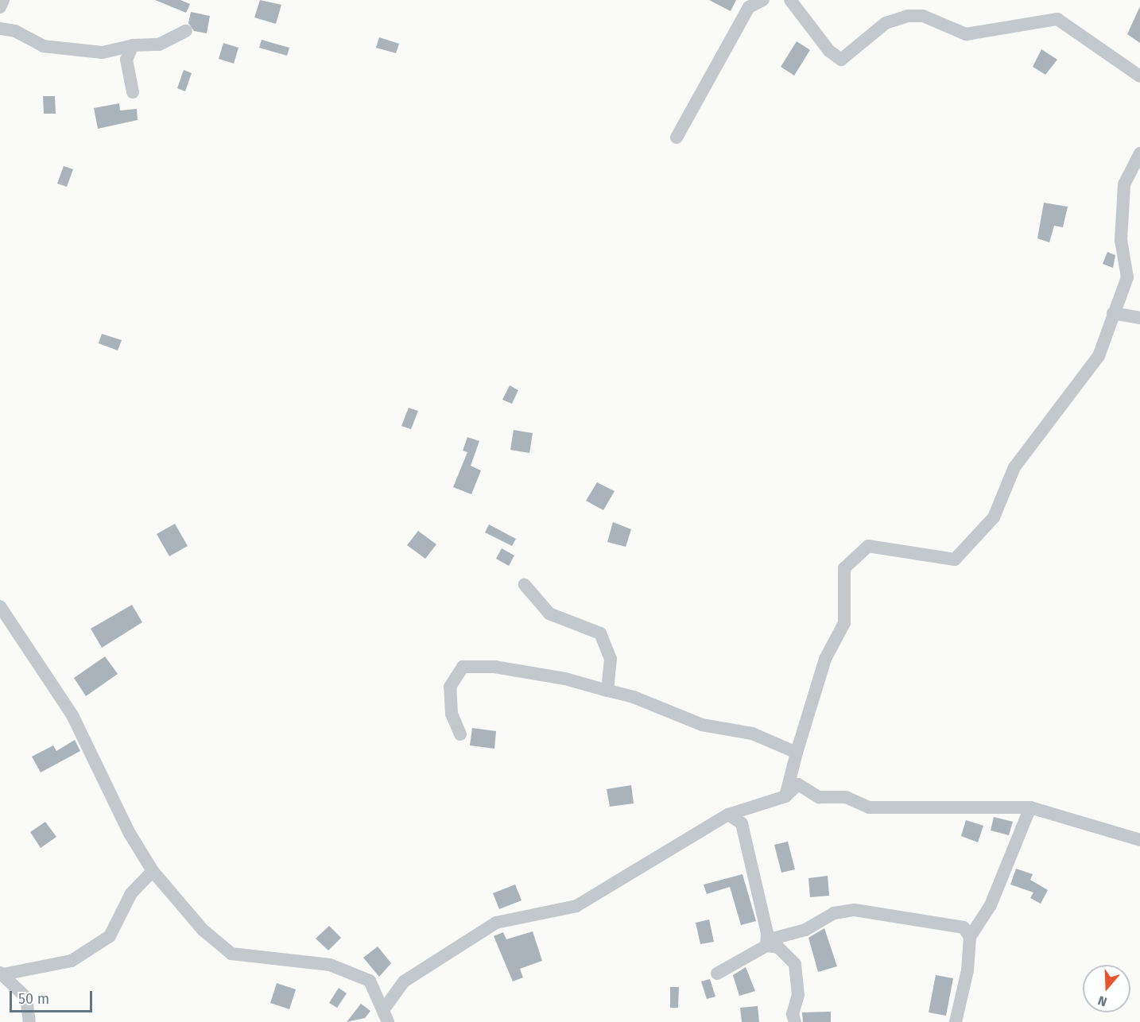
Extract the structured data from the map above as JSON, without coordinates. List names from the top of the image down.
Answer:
{
  "scale_bar": "50 m",
  "north": "bottom"
}
